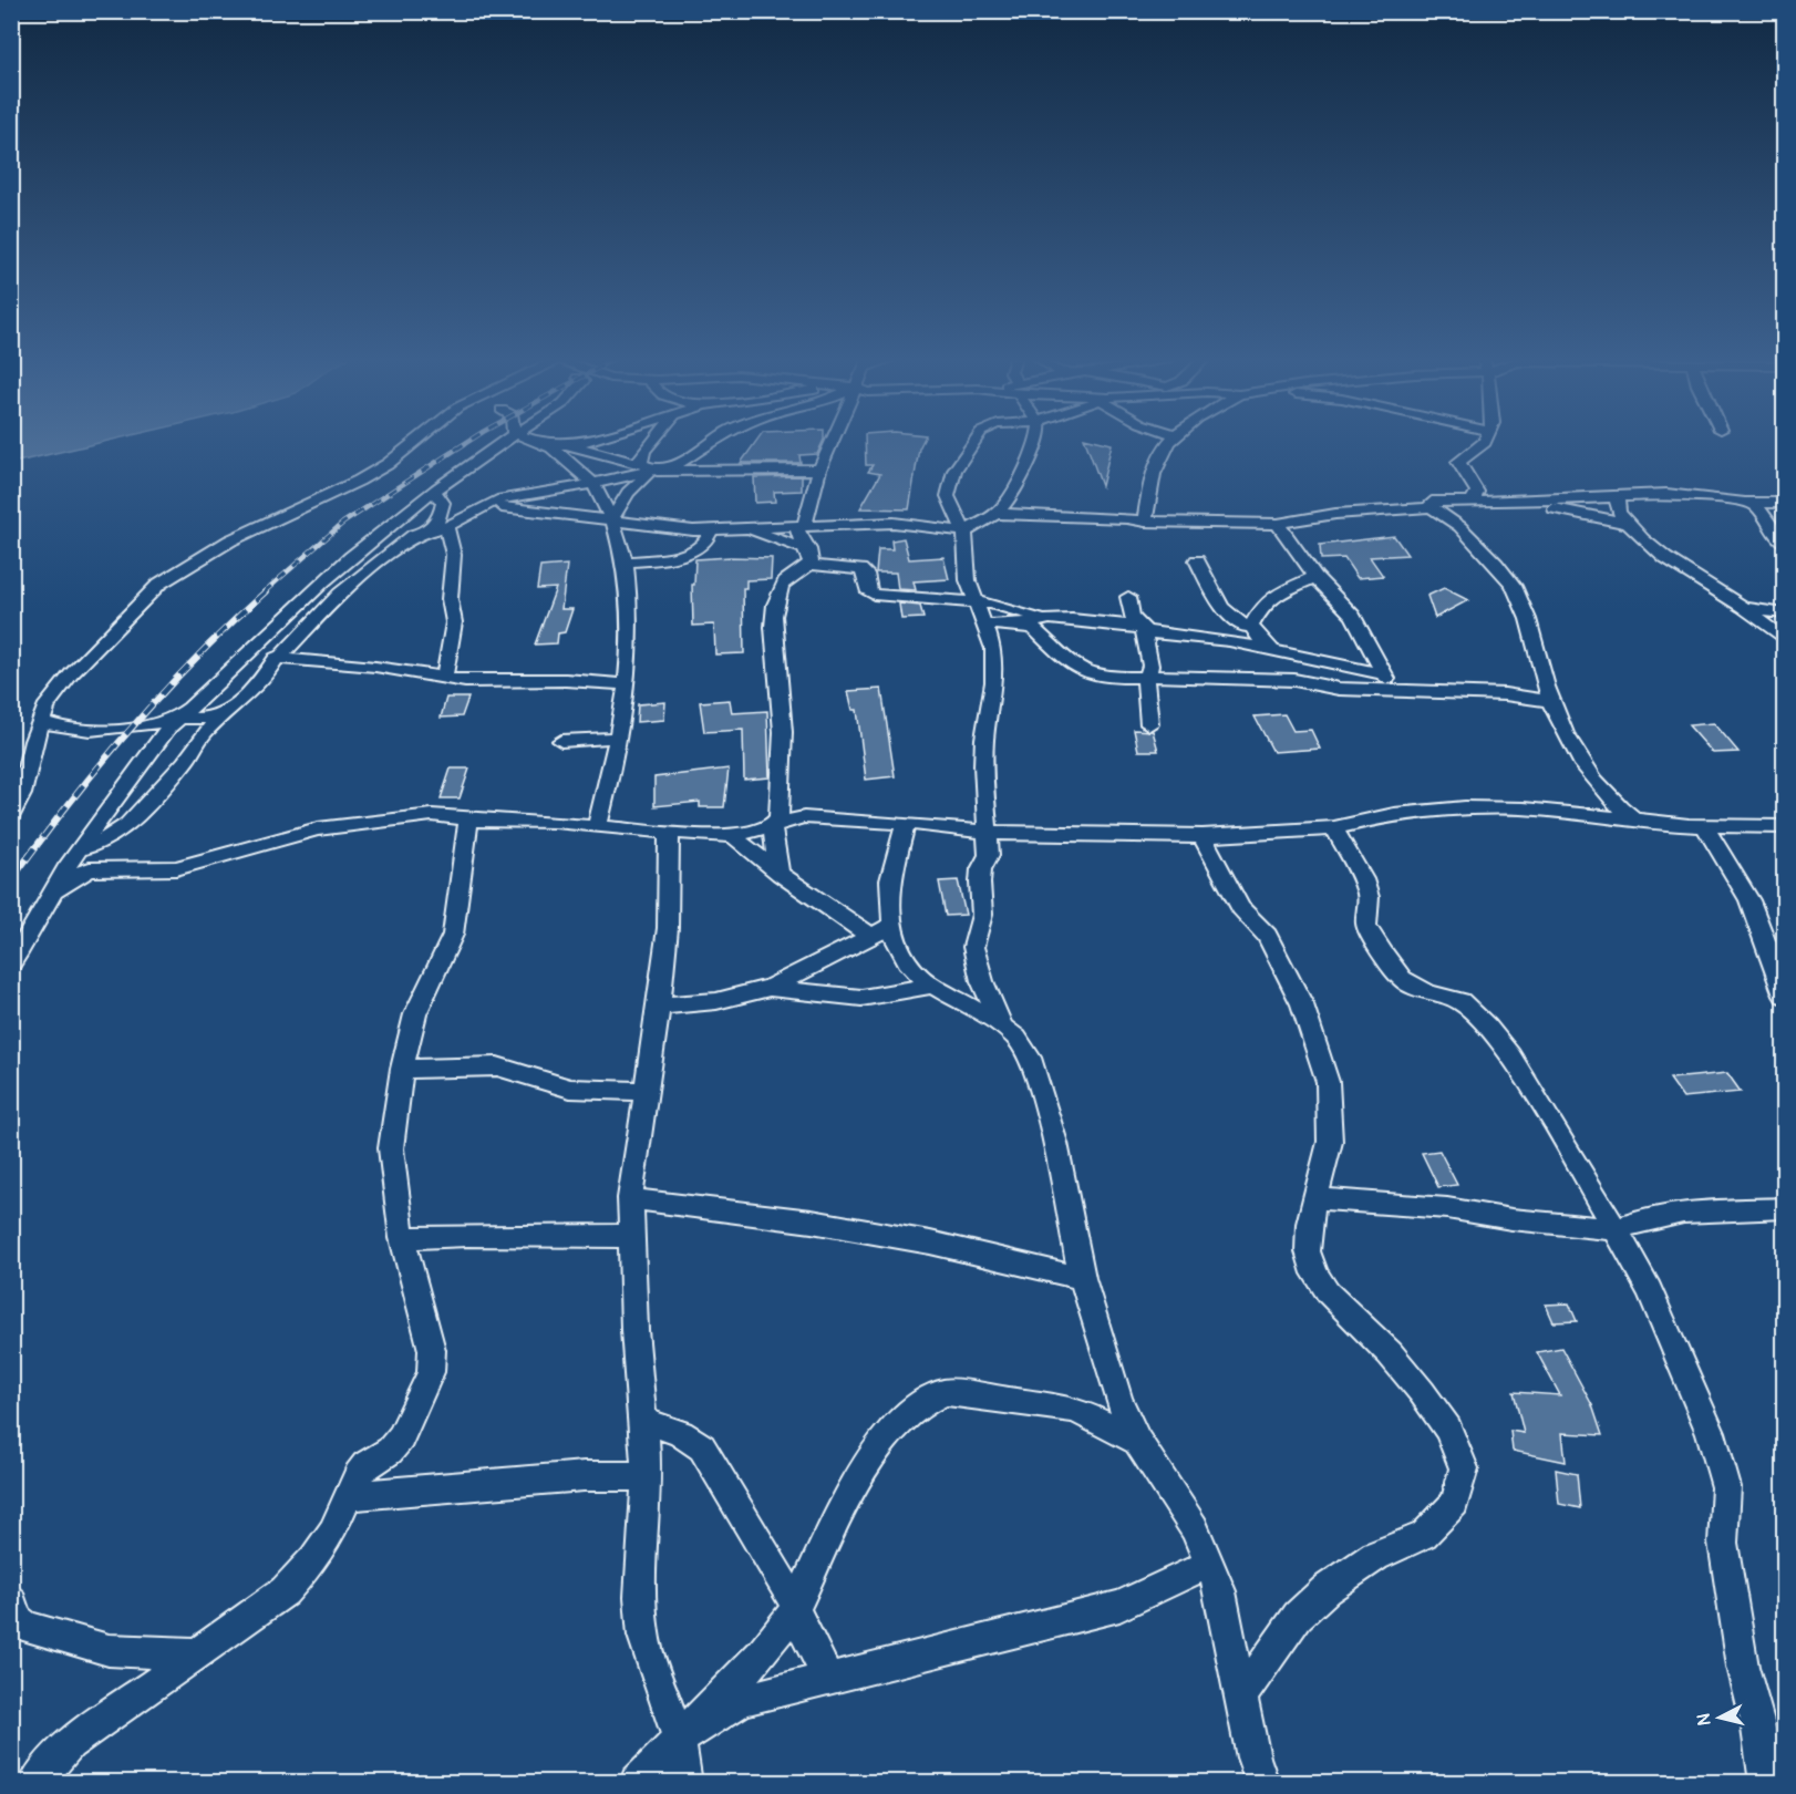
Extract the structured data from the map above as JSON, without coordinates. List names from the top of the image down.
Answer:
{
  "north": "left"
}
